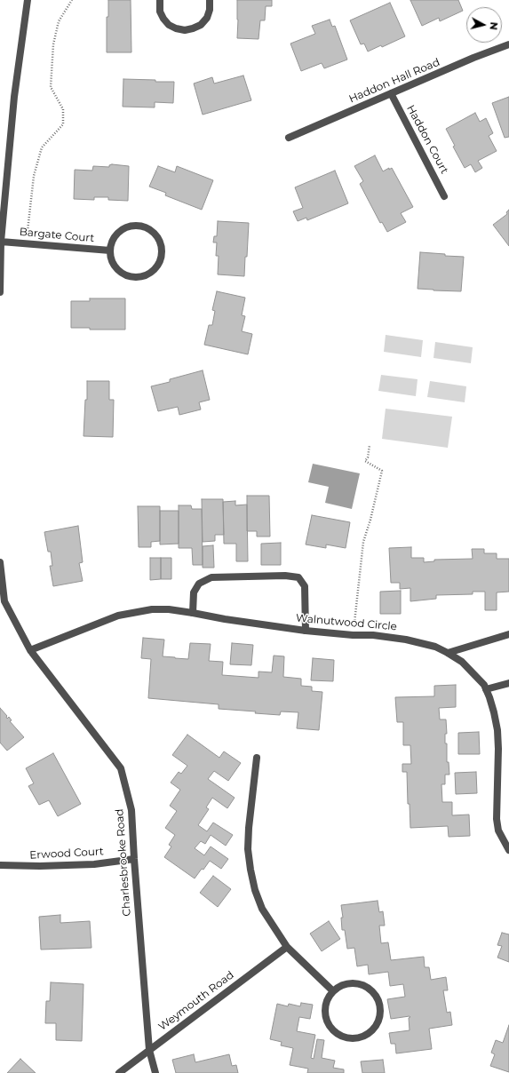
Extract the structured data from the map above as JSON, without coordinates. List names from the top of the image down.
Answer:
{
  "streets": {
    "street": [
      "Haddon Hall Road",
      "Haddon Court",
      "Bargate Court",
      "Walnutwood Circle",
      "Erwood Court",
      "Charlesbrooke Road",
      "Weymouth Road"
    ]
  },
  "crossings": [
    ["Haddon Hall Road", "Haddon Court"],
    ["Walnutwood Circle", "Charlesbrooke Road"],
    ["Erwood Court", "Charlesbrooke Road"],
    ["Charlesbrooke Road", "Weymouth Road"]
  ],
  "north": "right"
}
